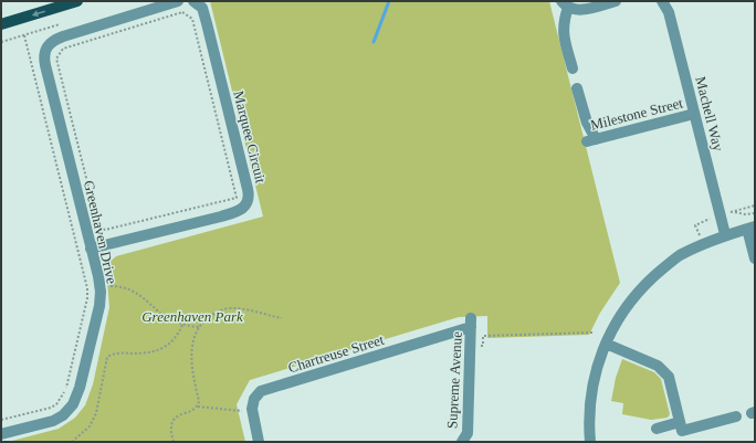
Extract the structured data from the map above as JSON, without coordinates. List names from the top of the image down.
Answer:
{
  "streets": {
    "street": [
      "Milestone Street",
      "Machell Way",
      "Marquee Circuit",
      "Greenhaven Drive",
      "Chartreuse Street",
      "Supreme Avenue"
    ]
  },
  "crossings": [
    ["Milestone Street", "Machell Way"],
    ["Marquee Circuit", "Greenhaven Drive"],
    ["Chartreuse Street", "Supreme Avenue"]
  ],
  "parks": ["Greenhaven Park"]
}
